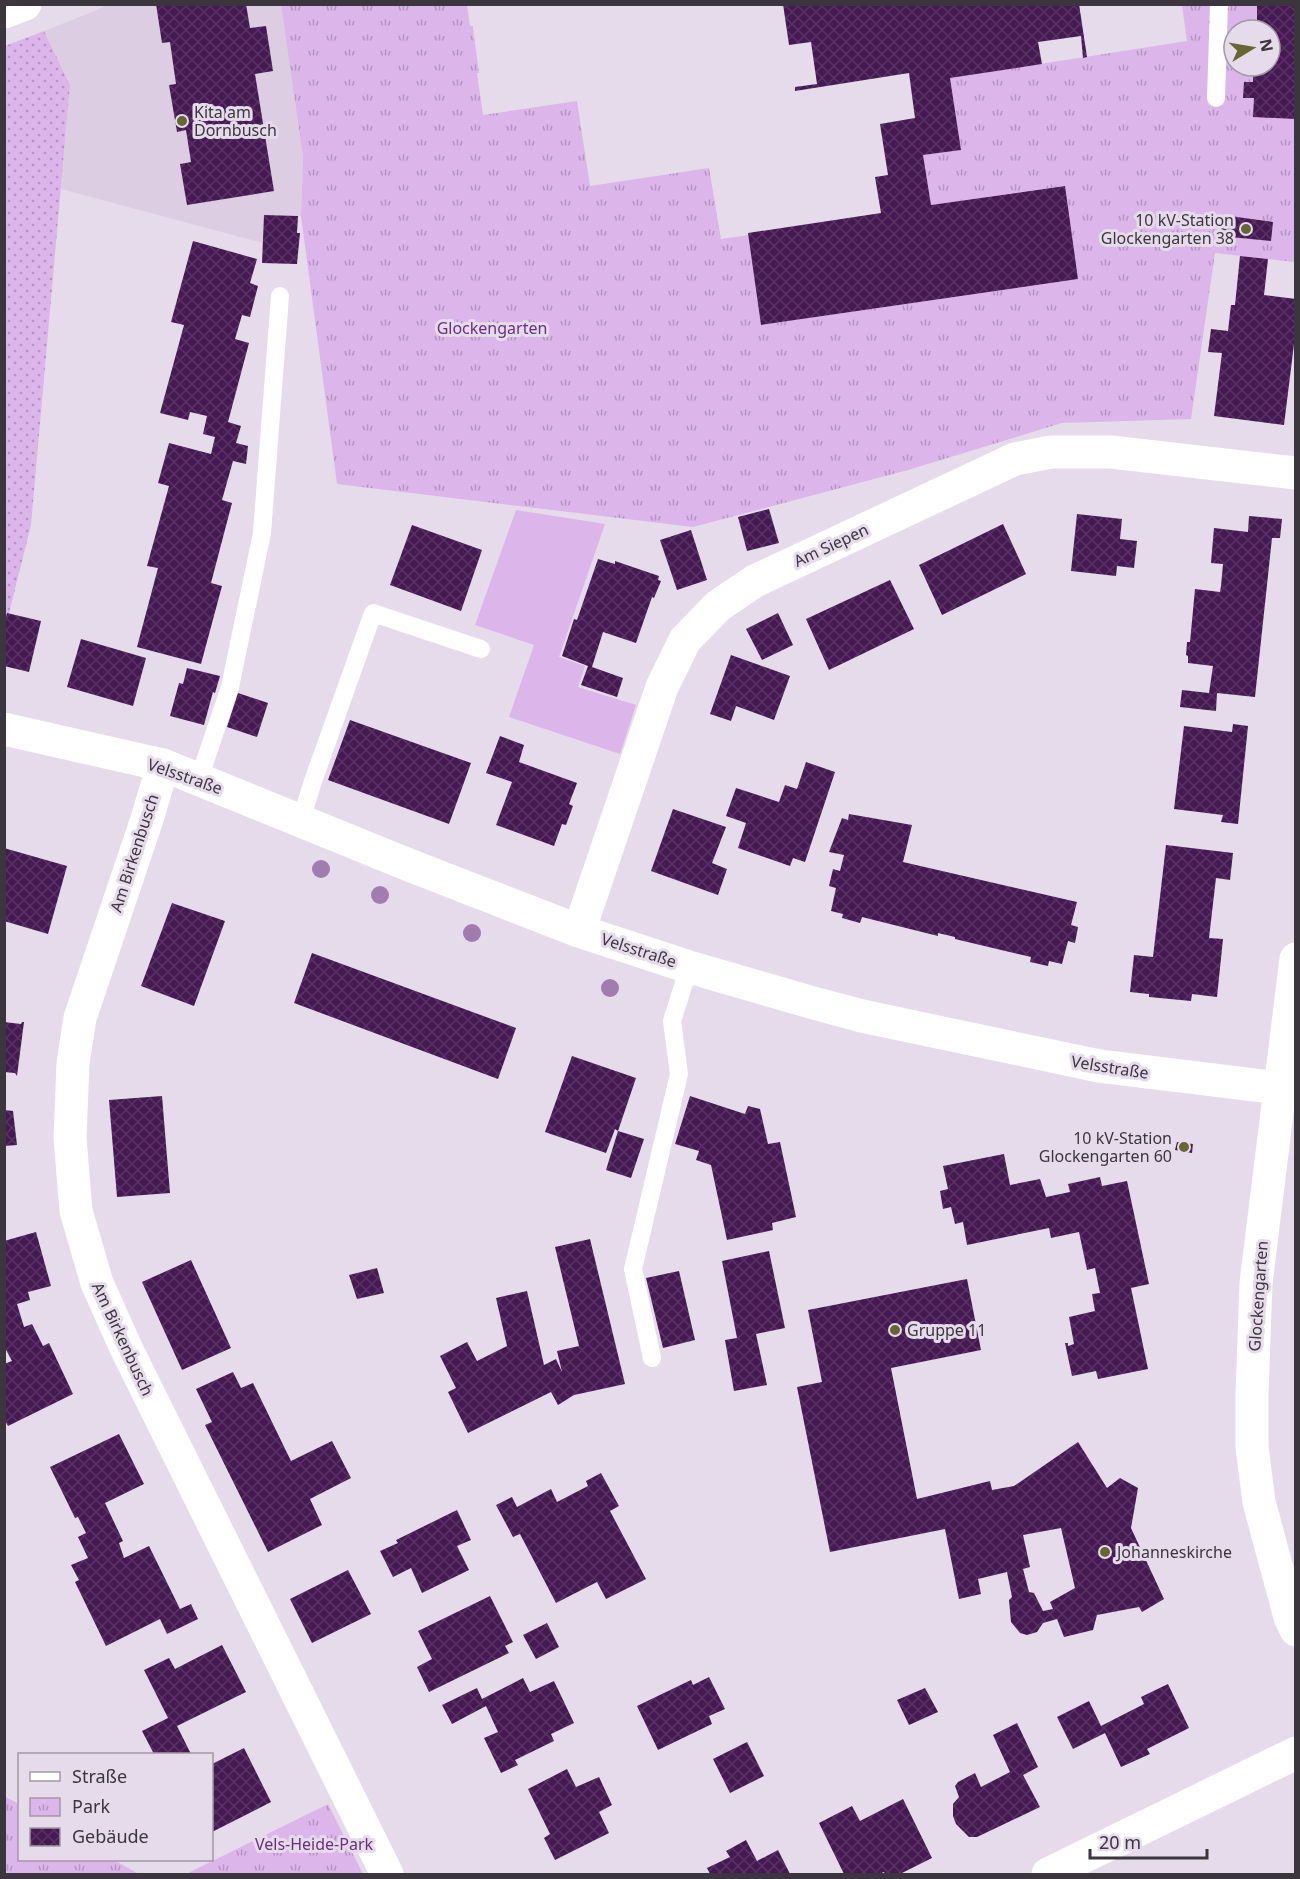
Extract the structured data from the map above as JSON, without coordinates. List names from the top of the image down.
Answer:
{
  "streets": {
    "street": [
      "Am Siepen",
      "Velsstraße",
      "Am Birkenbusch",
      "Glockengarten"
    ]
  },
  "crossings": [
    ["Am Siepen", "Velsstraße"],
    ["Velsstraße", "Am Birkenbusch"],
    ["Velsstraße", "Glockengarten"]
  ],
  "parks": ["Glockengarten", "Vels-Heide-Park"],
  "places": [
    "Kita am Dornbusch",
    "10 kV-Station Glockengarten 38",
    "10 kV-Station Glockengarten 60",
    "Gruppe 11",
    "Johanneskirche"
  ],
  "legend": ["Straße", "Park", "Gebäude"],
  "scale_bar": "20 m",
  "north": "right"
}
